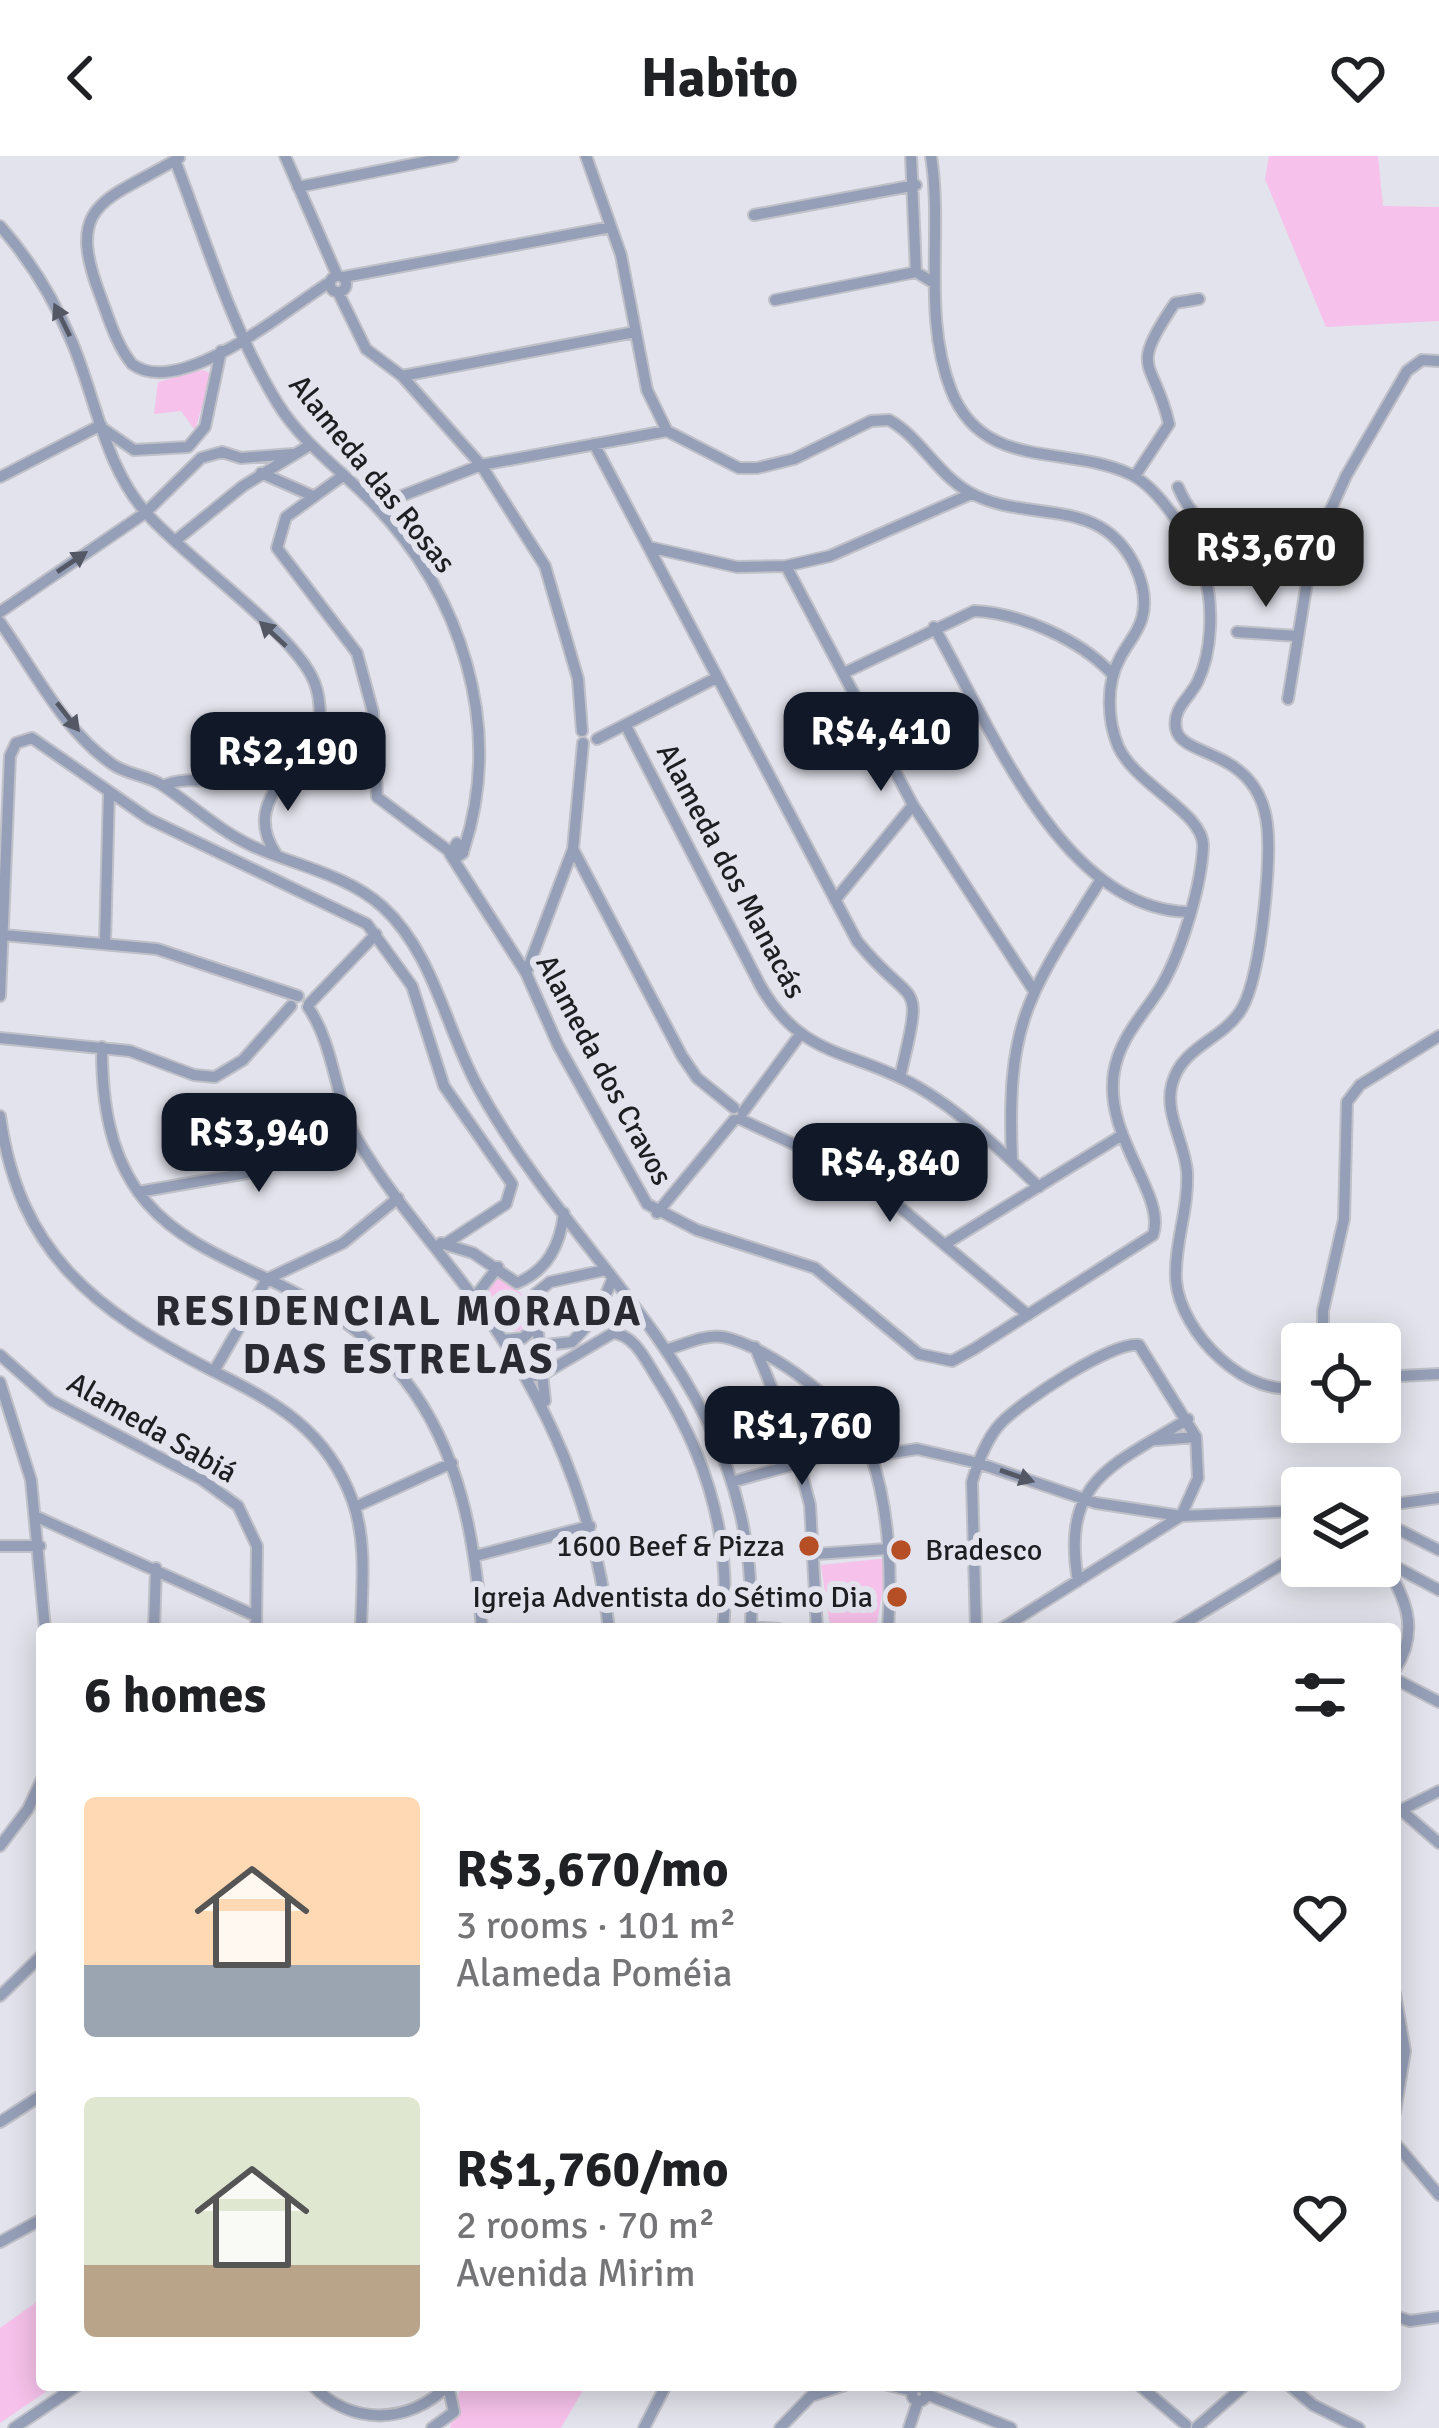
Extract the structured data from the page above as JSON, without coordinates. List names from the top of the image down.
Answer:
{
  "streets": {
    "street": [
      "Alameda das Rosas",
      "Alameda dos Manacás",
      "Alameda dos Cravos",
      "Alameda Sabiá"
    ]
  },
  "crossings": [
    ["Alameda das Rosas", "Alameda dos Cravos"]
  ],
  "districts": ["RESIDENCIAL MORADA DAS ESTRELAS"],
  "places": ["1600 Beef & Pizza", "Bradesco", "Igreja Adventista do Sétimo Dia"],
  "page": {
    "header": "Habito",
    "price": [
      "R$3,670",
      "R$4,410",
      "R$2,190",
      "R$3,940",
      "R$4,840",
      "R$1,760"
    ],
    "heading": "6 homes",
    "list": [
      {
        "name": "R$3,670/mo",
        "note": "3 rooms · 101 m² · Alameda Poméia"
      },
      {
        "name": "R$1,760/mo",
        "note": "2 rooms · 70 m² · Avenida Mirim"
      }
    ]
  }
}
